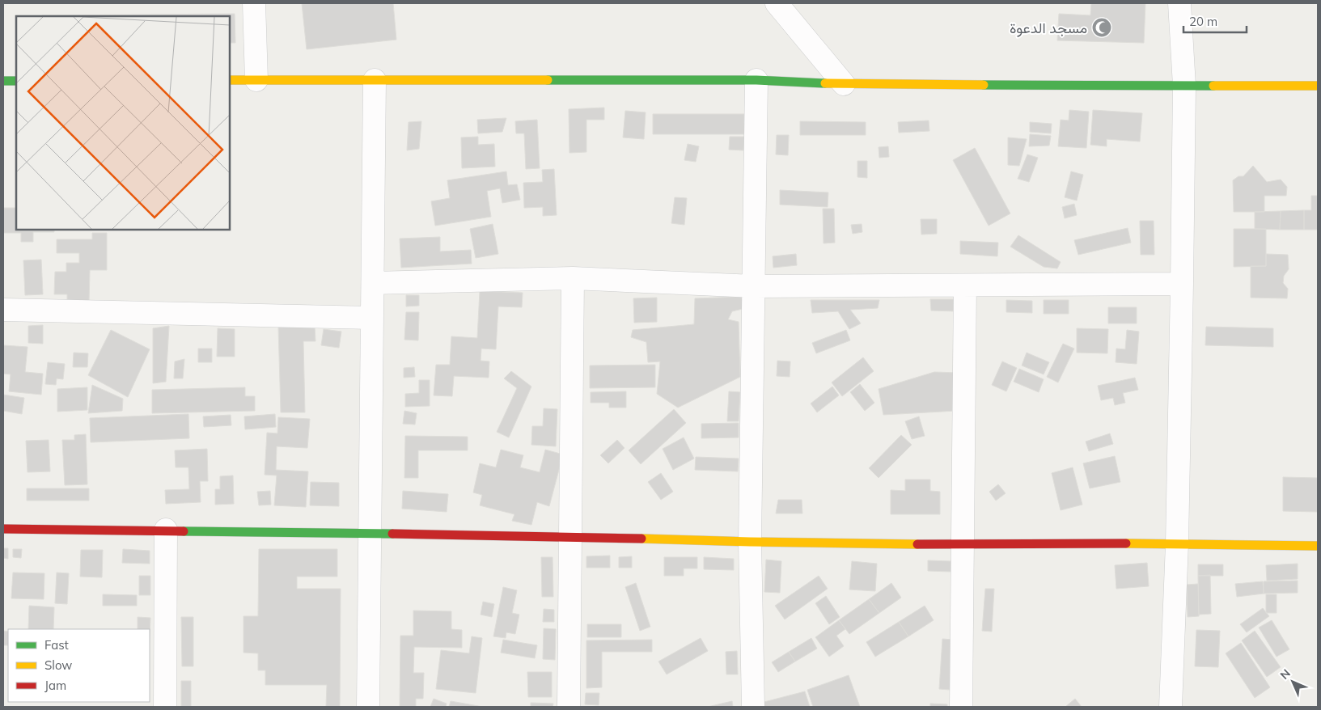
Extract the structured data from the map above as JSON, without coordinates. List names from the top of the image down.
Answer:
{
  "places": {
    "mosque": ["مسجد الدعوة"]
  },
  "legend": ["Fast", "Slow", "Jam"],
  "scale_bar": "20 m",
  "north": "top left"
}
